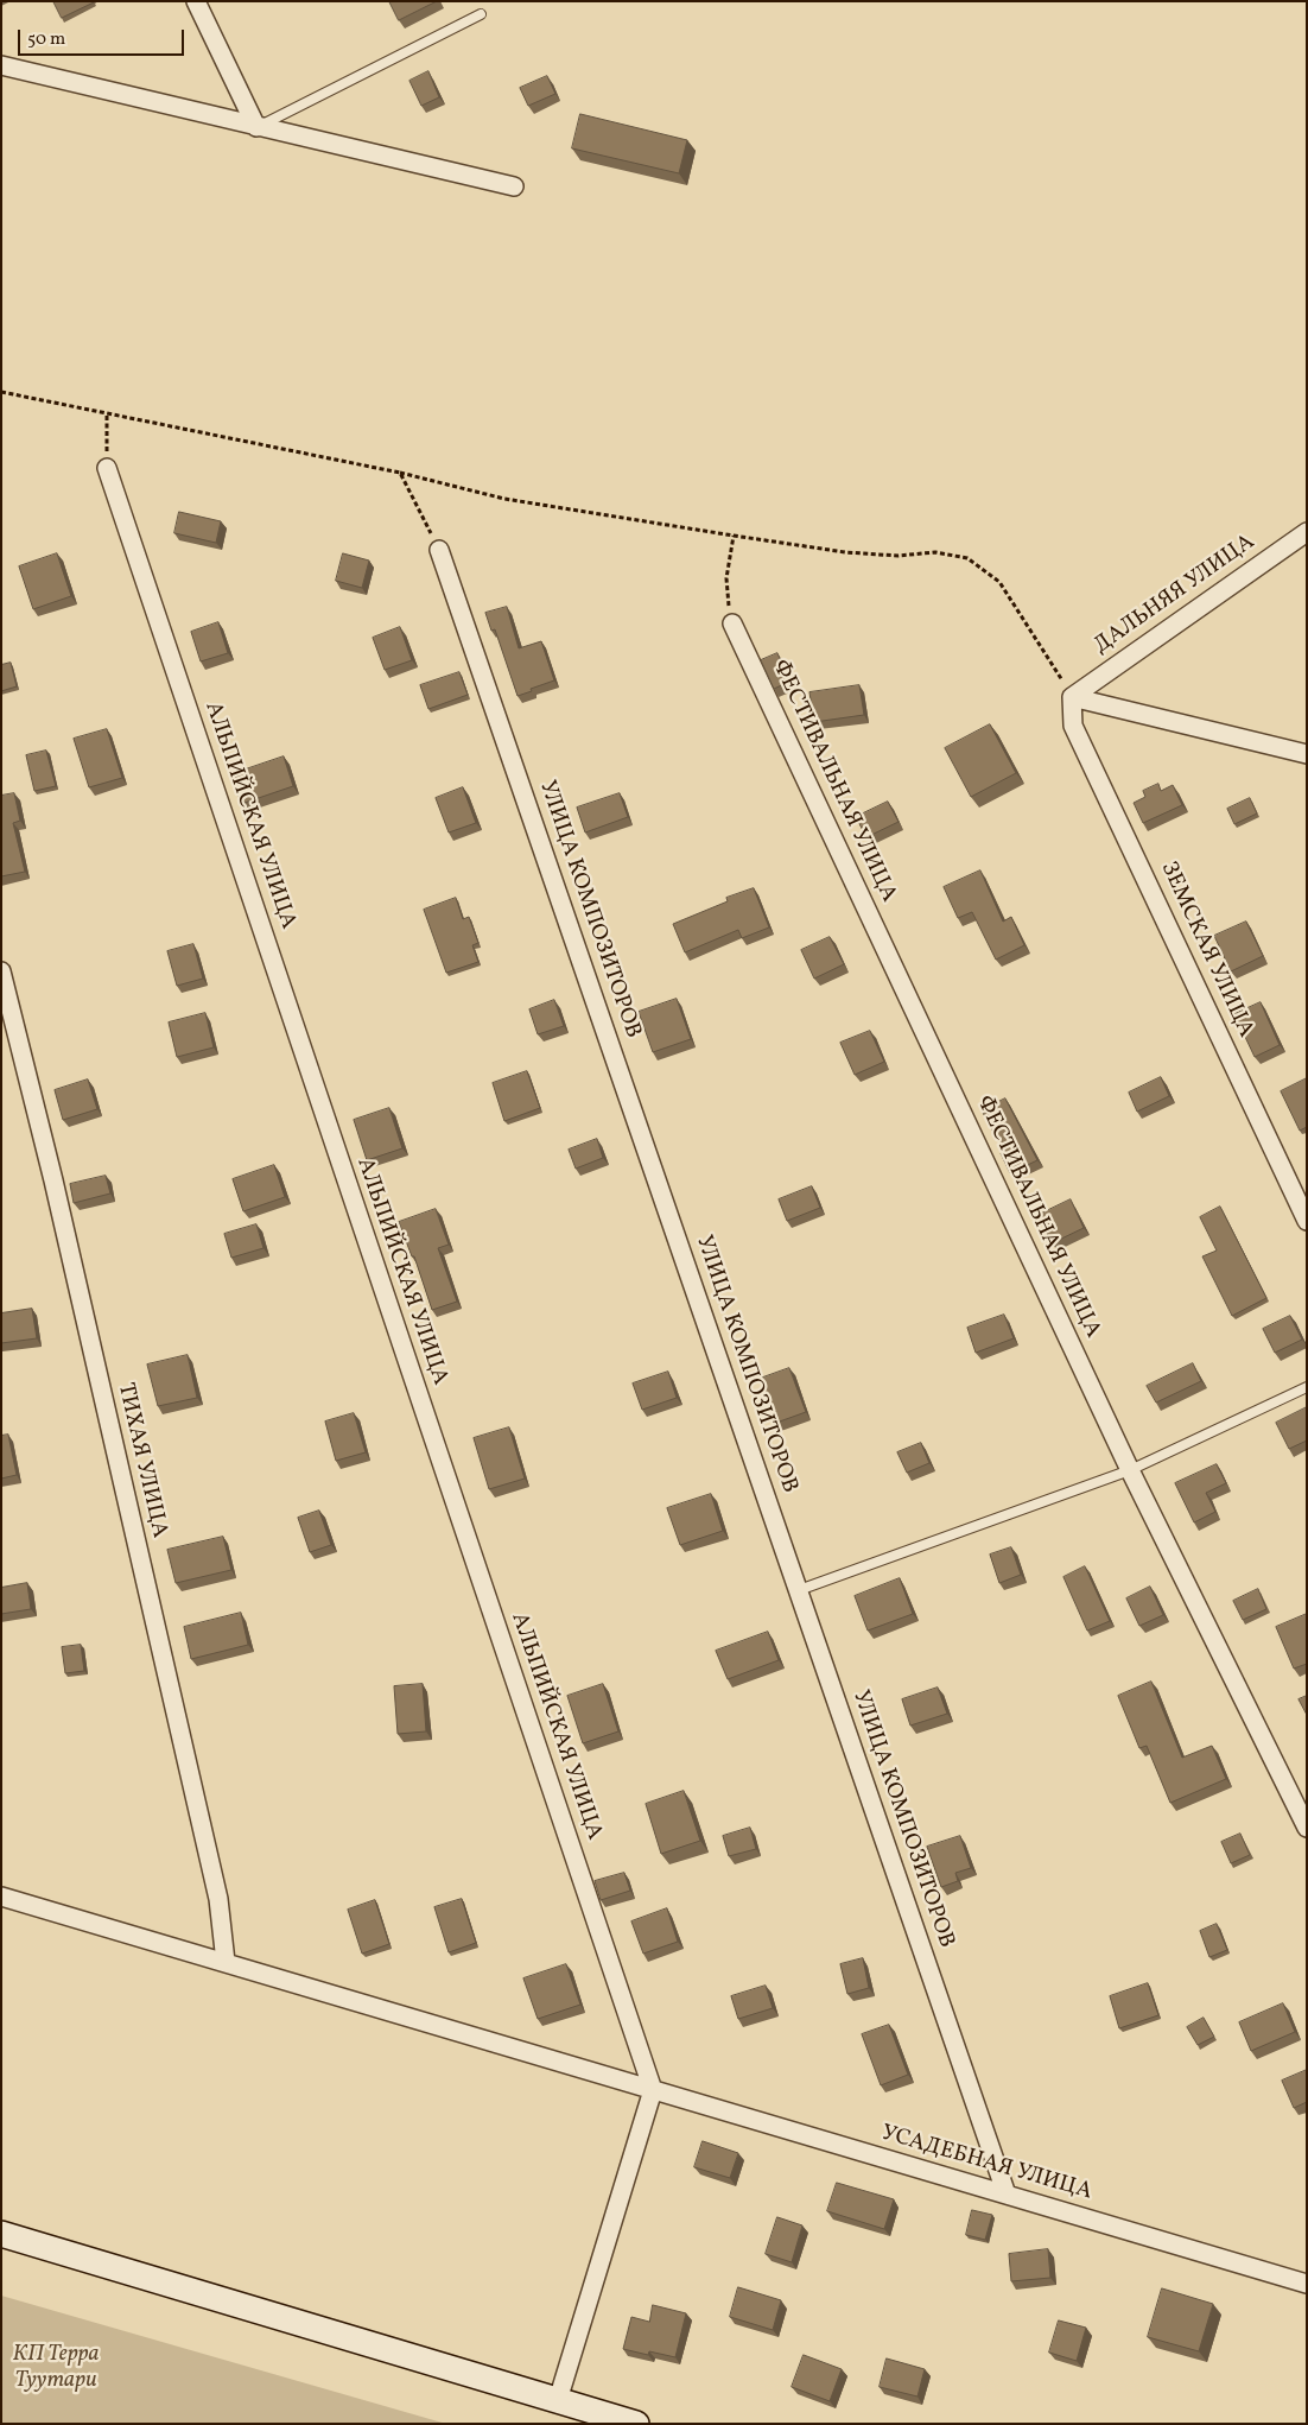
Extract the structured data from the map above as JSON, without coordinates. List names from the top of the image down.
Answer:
{
  "streets": {
    "street": [
      "ДАЛЬНЯЯ УЛИЦА",
      "ФЕСТИВАЛЬНАЯ УЛИЦА",
      "АЛЬПИЙСКАЯ УЛИЦА",
      "УЛИЦА КОМПОЗИТОРОВ",
      "ЗЕМСКАЯ УЛИЦА",
      "ТИХАЯ УЛИЦА",
      "УСАДЕБНАЯ УЛИЦА"
    ]
  },
  "crossings": [
    ["ДАЛЬНЯЯ УЛИЦА", "ЗЕМСКАЯ УЛИЦА"],
    ["АЛЬПИЙСКАЯ УЛИЦА", "УСАДЕБНАЯ УЛИЦА"],
    ["УЛИЦА КОМПОЗИТОРОВ", "УСАДЕБНАЯ УЛИЦА"],
    ["ТИХАЯ УЛИЦА", "УСАДЕБНАЯ УЛИЦА"]
  ],
  "parks": ["КП Терра Туутари"],
  "scale_bar": "50 m"
}
